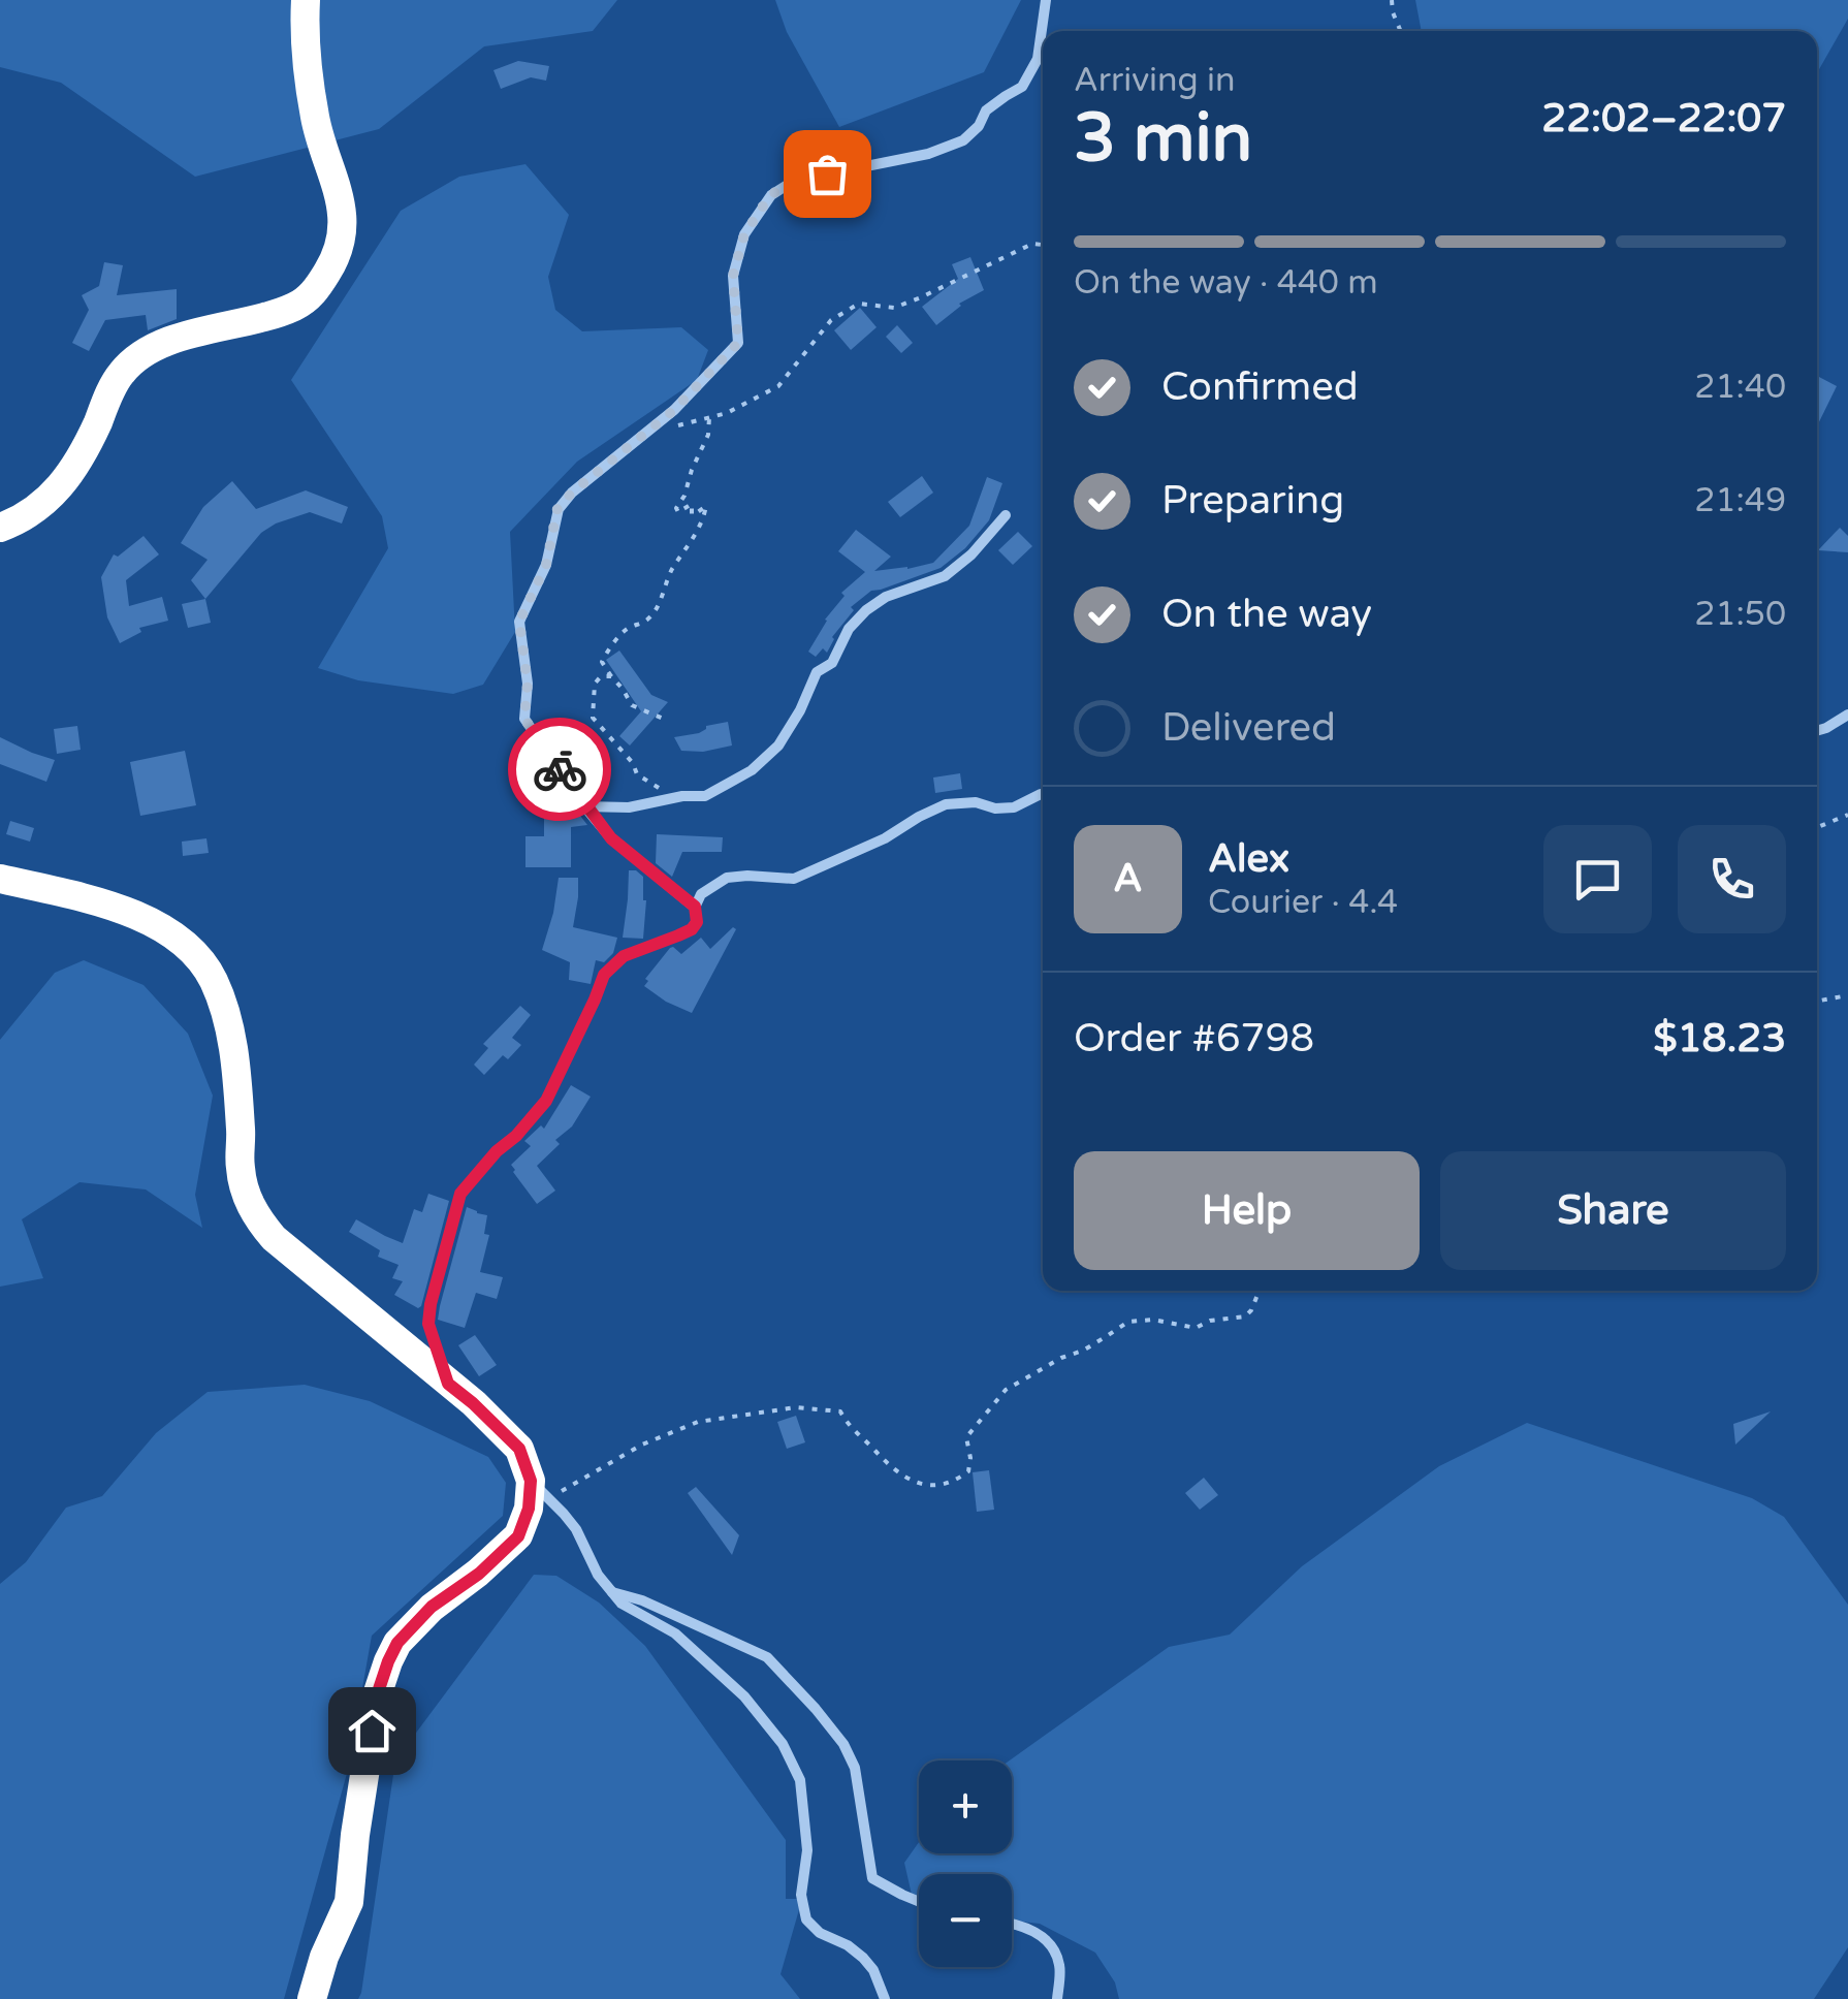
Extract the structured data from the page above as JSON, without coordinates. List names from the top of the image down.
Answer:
{
  "page": {
    "heading": ["3 min", "Arriving in", "22:02–22:07"],
    "panel": [
      "Alex",
      "Courier · 4.4",
      "Order #6798",
      "$18.23"
    ],
    "bar": "On the way · 440 m",
    "list": [
      ["Confirmed", "21:40"],
      ["Preparing", "21:49"],
      ["On the way", "21:50"],
      "Delivered"
    ],
    "round": "A",
    "buttons": ["Help", "Share"],
    "map_buttons": ["+", "−"]
  }
}
